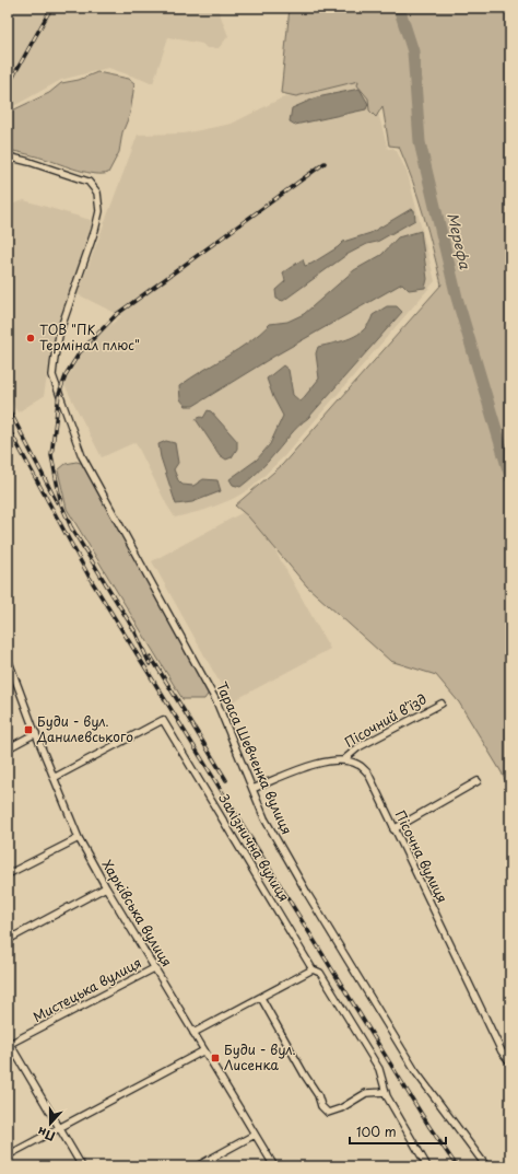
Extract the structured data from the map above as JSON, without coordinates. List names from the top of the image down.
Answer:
{
  "streets": {
    "street": [
      "Пісочний в’їзд",
      "Тараса Шевченка вулиця",
      "Залізнична вулиця",
      "Пісочна вулиця",
      "Харківська вулиця",
      "Мистецька вулиця"
    ]
  },
  "crossings": [
    ["Пісочний в’їзд", "Пісочна вулиця"],
    ["Тараса Шевченка вулиця", "Пісочна вулиця"],
    ["Залізнична вулиця", "Харківська вулиця"],
    ["Харківська вулиця", "Мистецька вулиця"]
  ],
  "water": ["Мерефа"],
  "places": {
    "other": ["ТОВ \"ПК Термінал плюс\""],
    "transit": ["Буди - вул. Данилевського", "Буди - вул. Лисенка"]
  },
  "scale_bar": "100 m",
  "north": "bottom"
}
